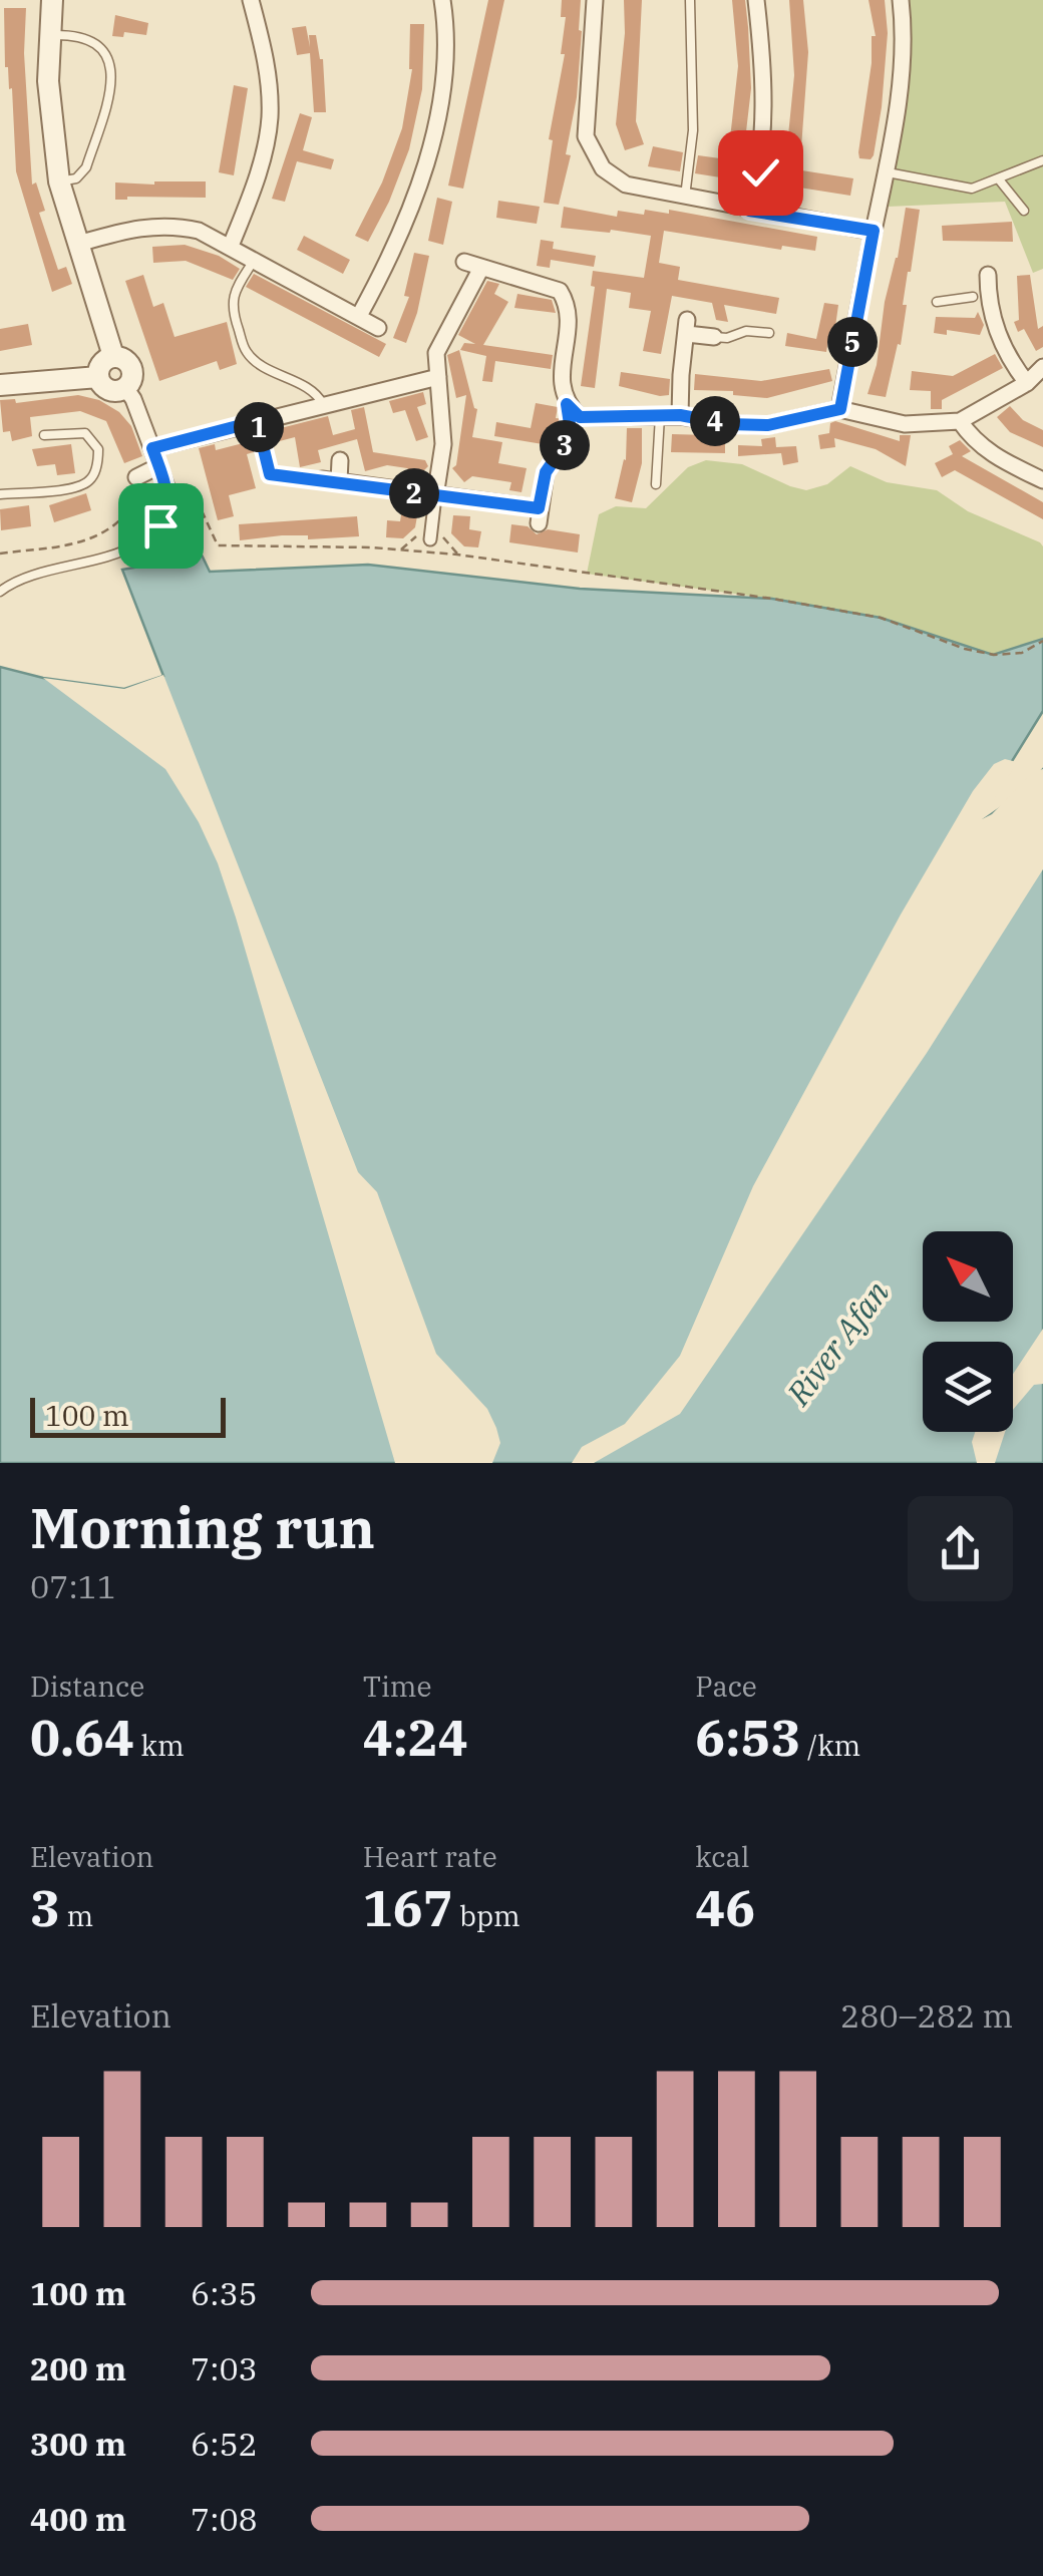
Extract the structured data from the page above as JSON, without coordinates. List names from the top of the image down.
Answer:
{
  "water": ["River Afan"],
  "scale_bar": "100 m",
  "north": "top left",
  "page": {
    "pins": [
      "5",
      "4",
      "1",
      "3",
      "2"
    ],
    "scale": "100 m",
    "heading": ["Morning run", "07:11"],
    "stats": [
      ["Distance", "0.64 km"],
      ["Time", "4:24"],
      ["Pace", "6:53 /km"],
      ["Elevation", "3 m"],
      ["Heart rate", "167 bpm"],
      ["kcal", "46"]
    ],
    "chart": ["Elevation", "280–282 m"],
    "list": [
      {
        "name": "100 m",
        "note": "6:35"
      },
      {
        "name": "200 m",
        "note": "7:03"
      },
      {
        "name": "300 m",
        "note": "6:52"
      },
      {
        "name": "400 m",
        "note": "7:08"
      }
    ]
  }
}
